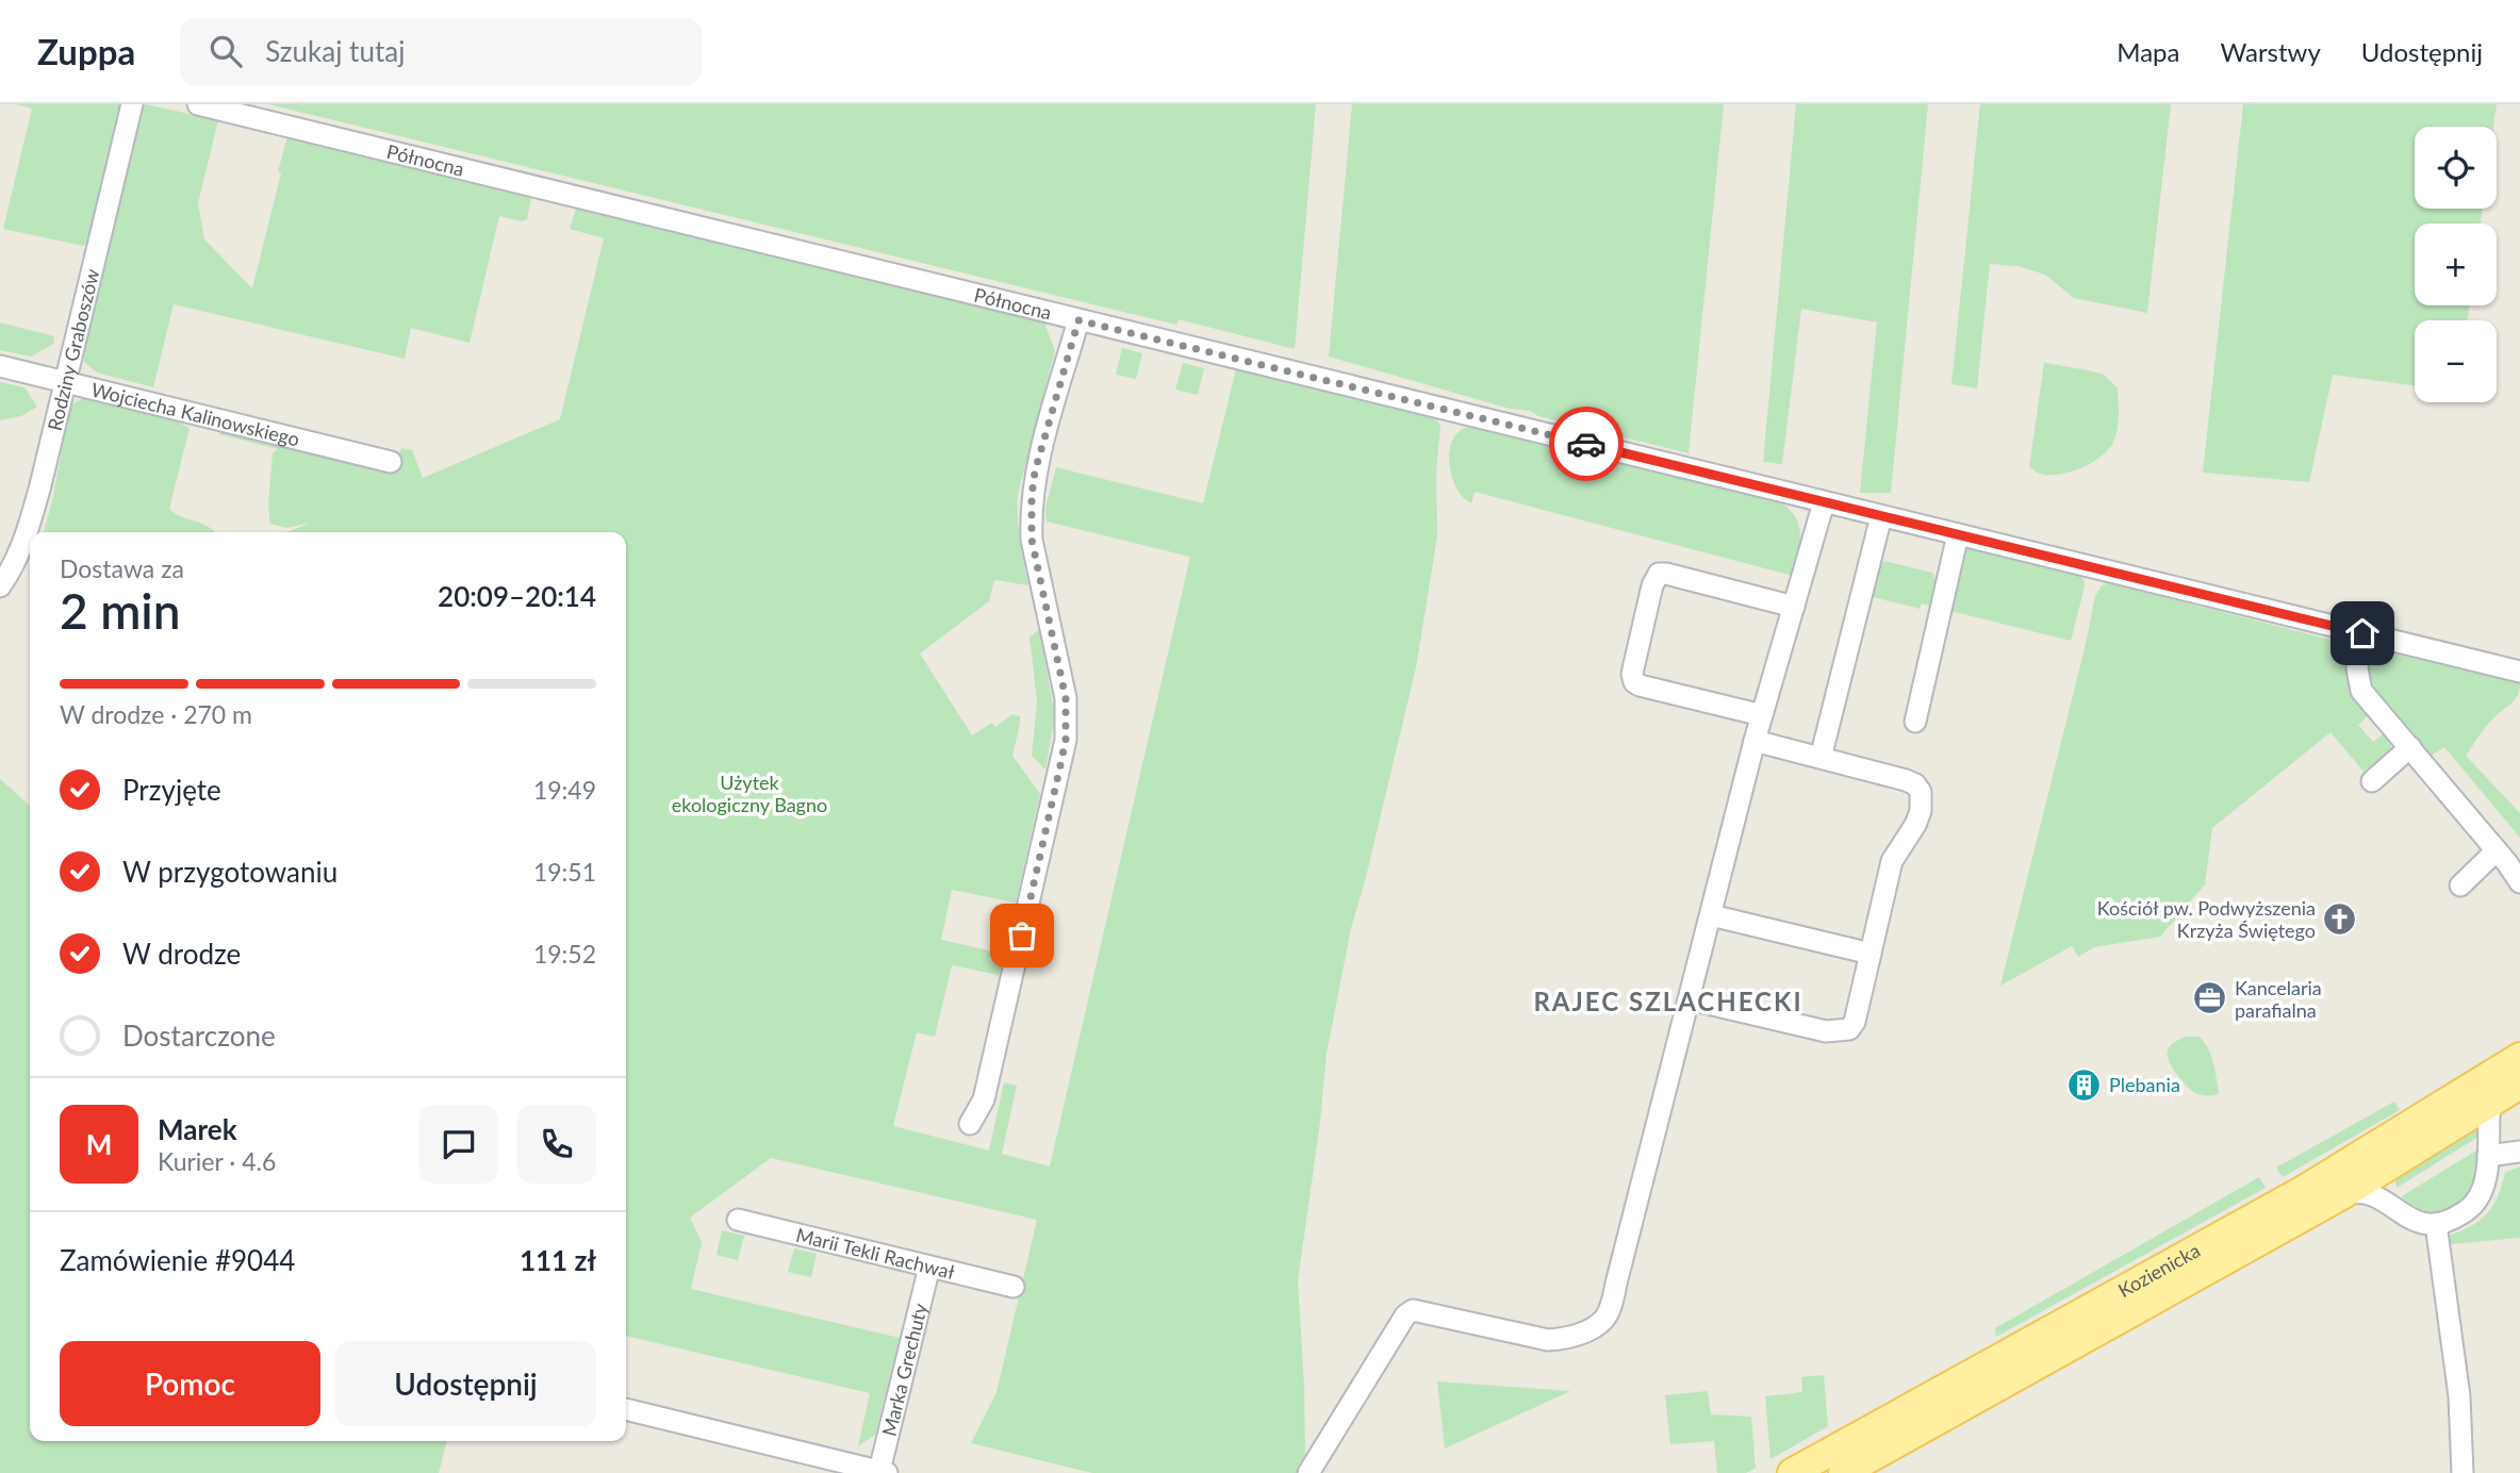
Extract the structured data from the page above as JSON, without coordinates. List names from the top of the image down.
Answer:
{
  "streets": {
    "main road": ["Kozienicka"],
    "street": [
      "Północna",
      "Rodziny Graboszów",
      "Wojciecha Kalinowskiego",
      "Marii Tekli Rachwał",
      "Marka Grechuty"
    ]
  },
  "crossings": [
    ["Rodziny Graboszów", "Wojciecha Kalinowskiego"],
    ["Marii Tekli Rachwał", "Marka Grechuty"]
  ],
  "districts": ["RAJEC SZLACHECKI"],
  "parks": ["Użytek ekologiczny Bagno"],
  "places": {
    "church": ["Kościół pw. Podwyższenia Krzyża Świętego"],
    "office": ["Kancelaria parafialna"],
    "building": ["Plebania"]
  },
  "page": {
    "header": "Zuppa",
    "search": "Szukaj tutaj",
    "nav": ["Mapa", "Warstwy", "Udostępnij"],
    "map_buttons": ["+", "−"],
    "heading": ["2 min", "Dostawa za", "20:09–20:14"],
    "panel": [
      "Marek",
      "Kurier · 4.6",
      "Zamówienie #9044",
      "111 zł"
    ],
    "bar": "W drodze · 270 m",
    "list": [
      ["Przyjęte", "19:49"],
      ["W przygotowaniu", "19:51"],
      ["W drodze", "19:52"],
      "Dostarczone"
    ],
    "round": "M",
    "buttons": ["Pomoc", "Udostępnij"]
  }
}
